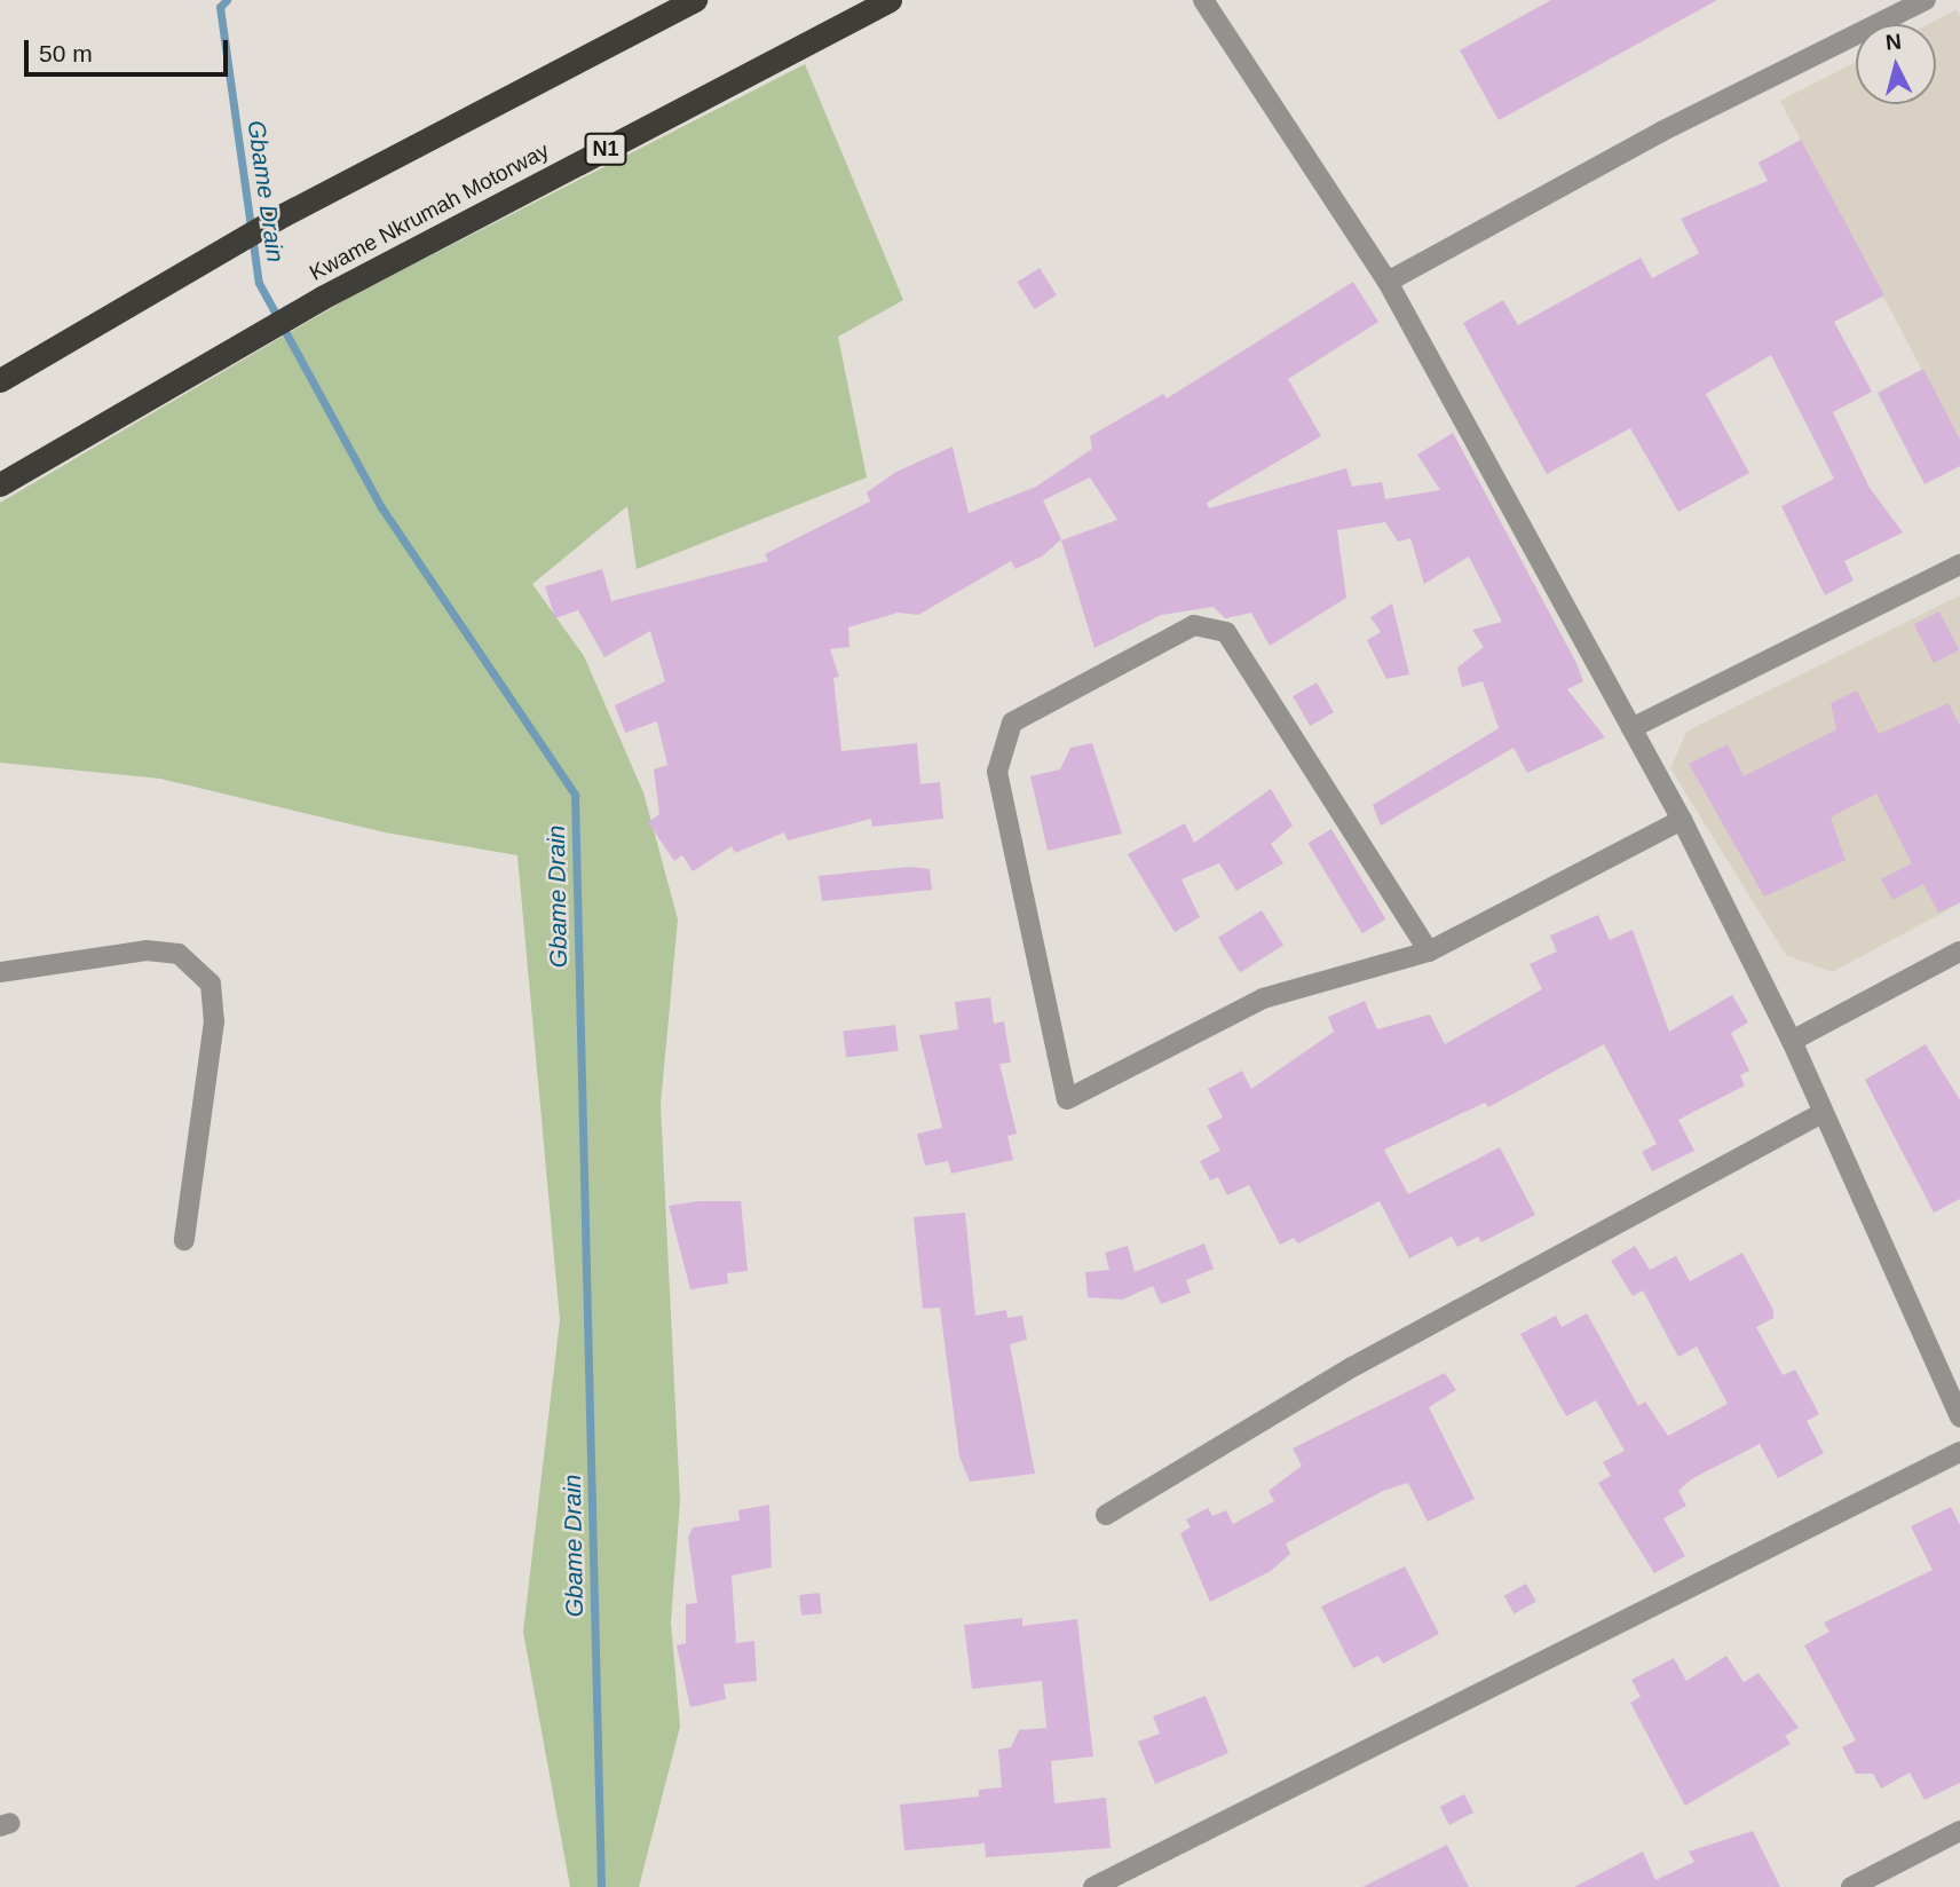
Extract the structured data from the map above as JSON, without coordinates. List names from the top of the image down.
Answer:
{
  "streets": {
    "highway": ["N1", "Kwame Nkrumah Motorway"]
  },
  "water": ["Gbame Drain"],
  "scale_bar": "50 m",
  "north": "top"
}
